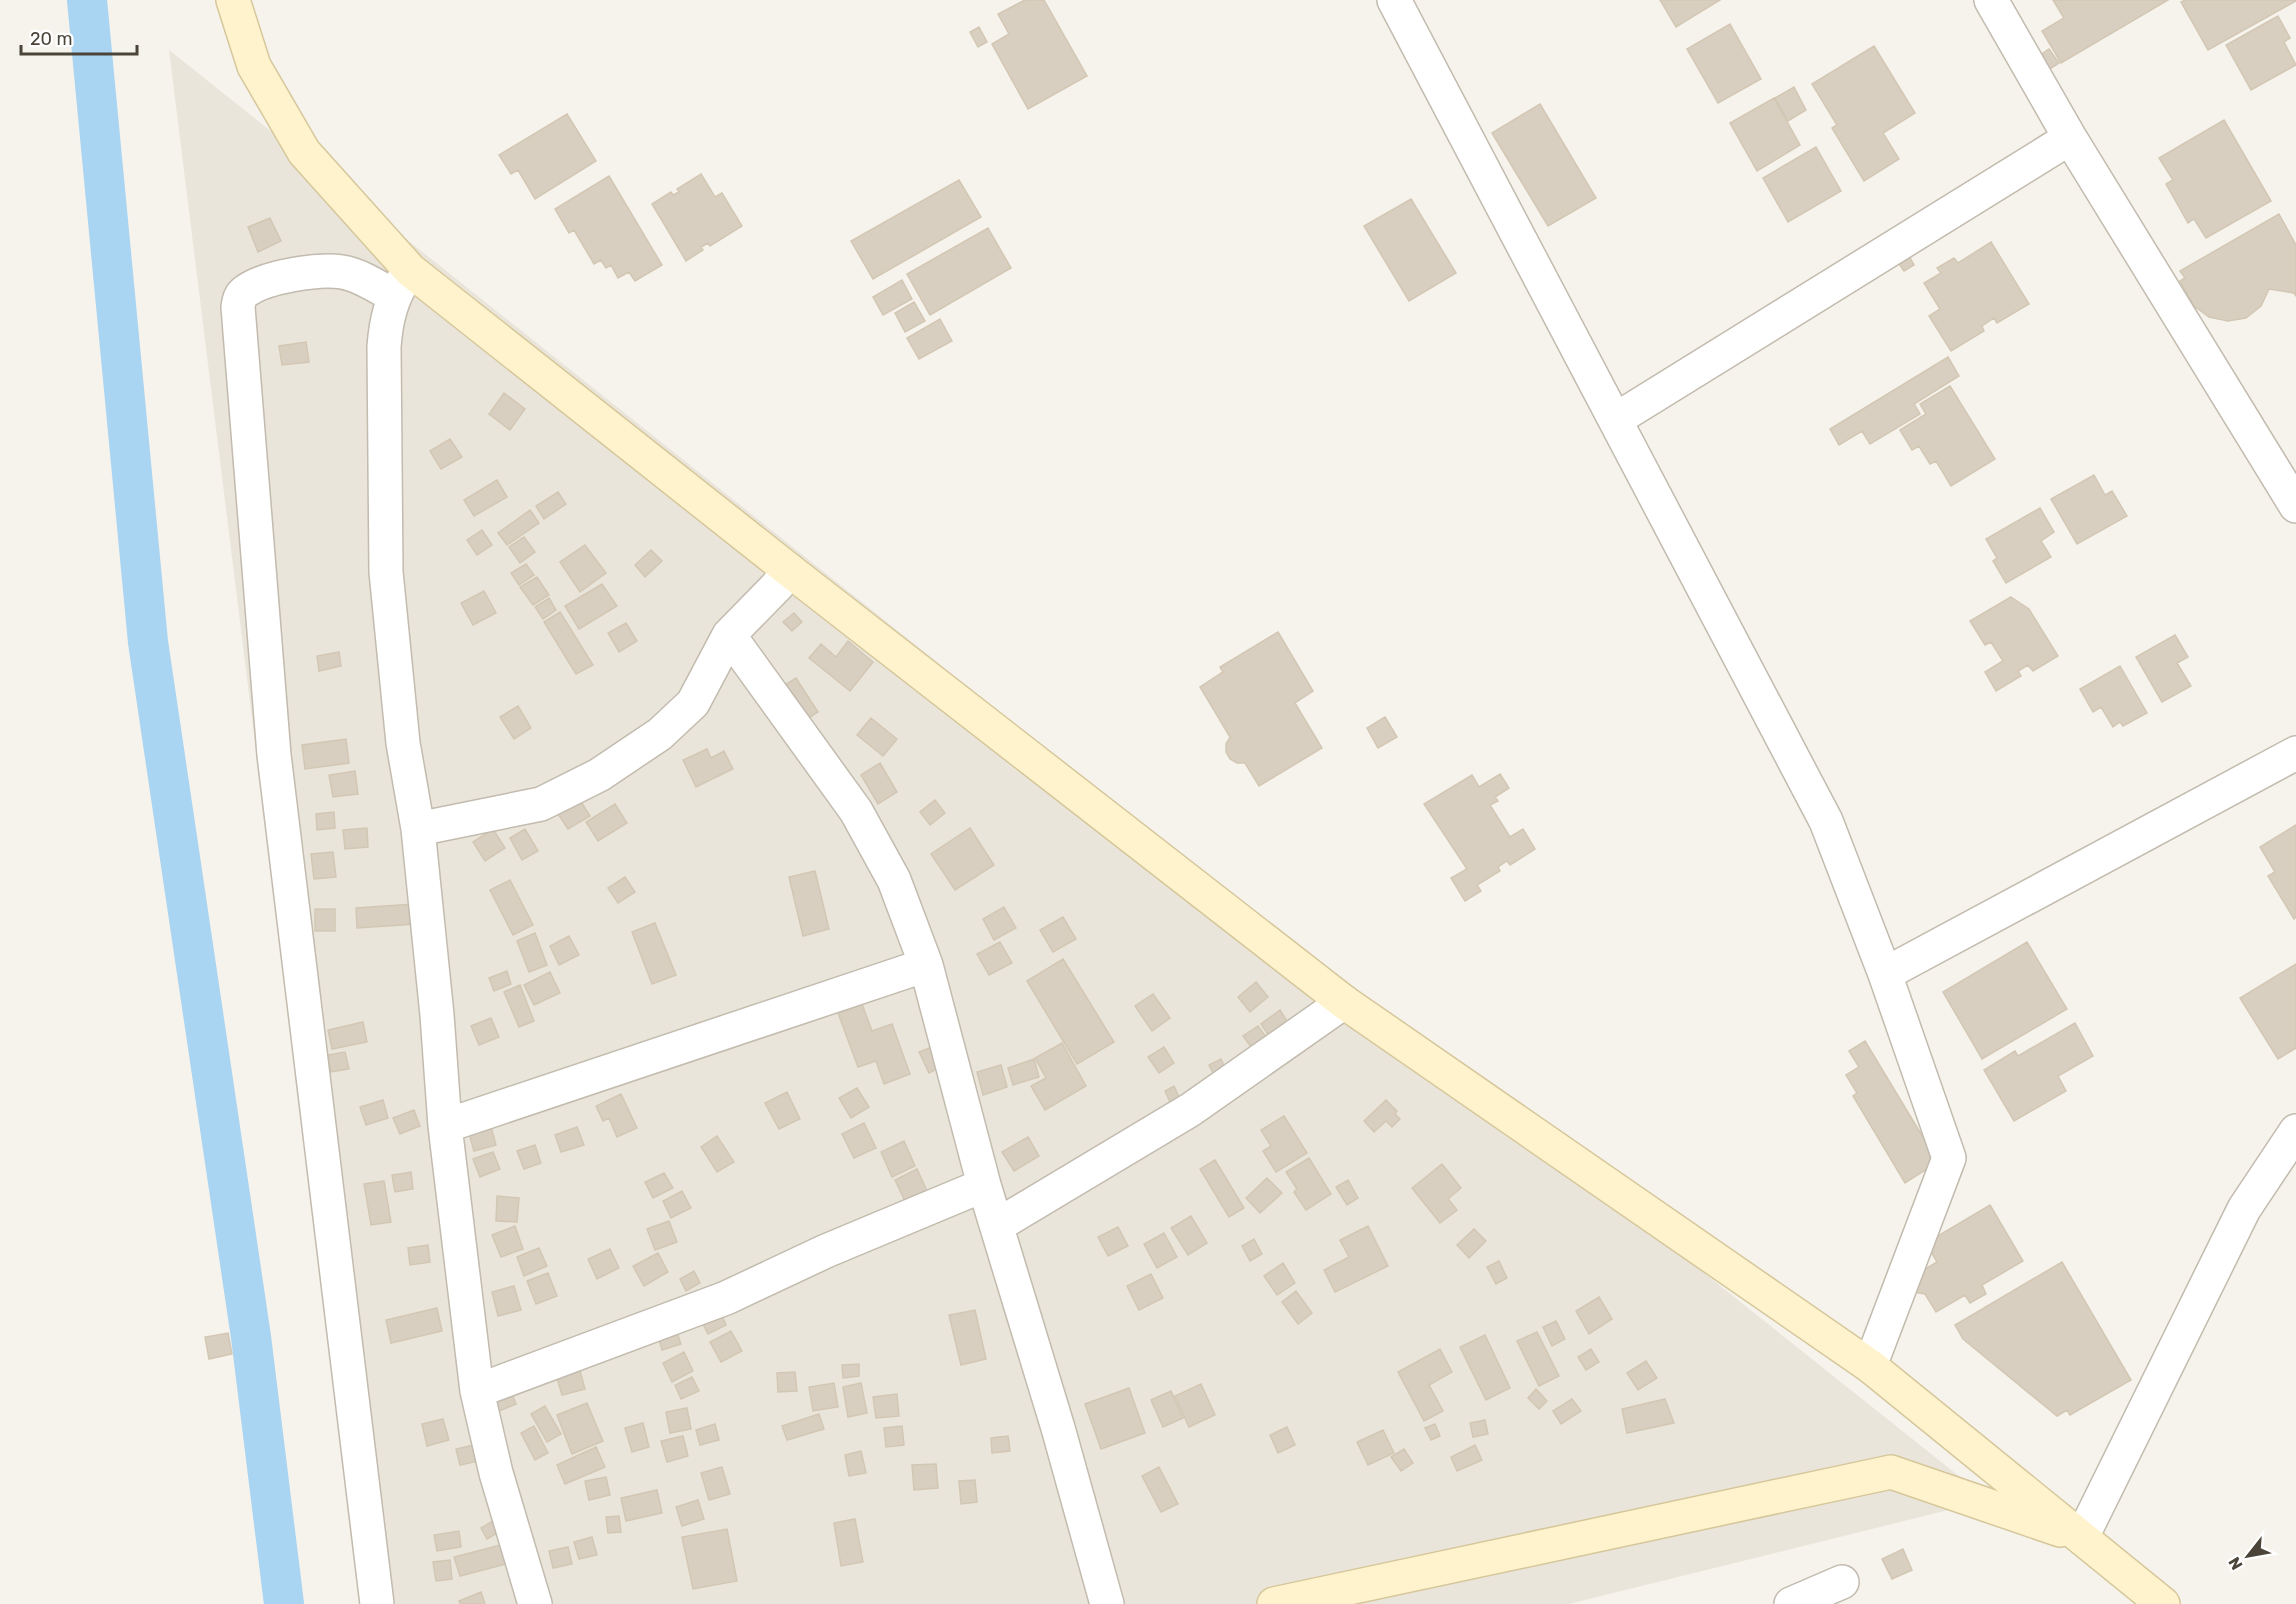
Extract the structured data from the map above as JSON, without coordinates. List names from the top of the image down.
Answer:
{
  "scale_bar": "20 m",
  "north": "bottom left"
}
